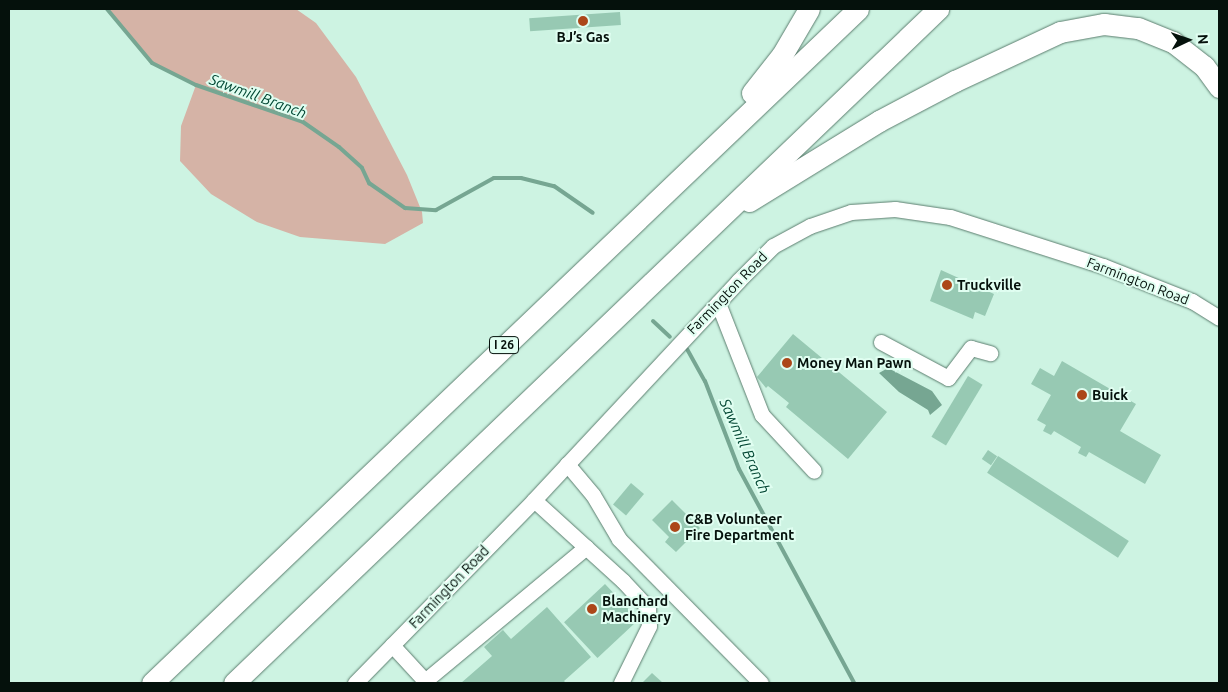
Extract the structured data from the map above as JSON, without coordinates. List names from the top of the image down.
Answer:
{
  "streets": {
    "highway": ["I 26"],
    "street": ["Farmington Road"]
  },
  "water": ["Sawmill Branch"],
  "places": [
    "BJ’s Gas",
    "Truckville",
    "Money Man Pawn",
    "Buick",
    "C&B Volunteer Fire Department",
    "Blanchard Machinery"
  ],
  "north": "right"
}
